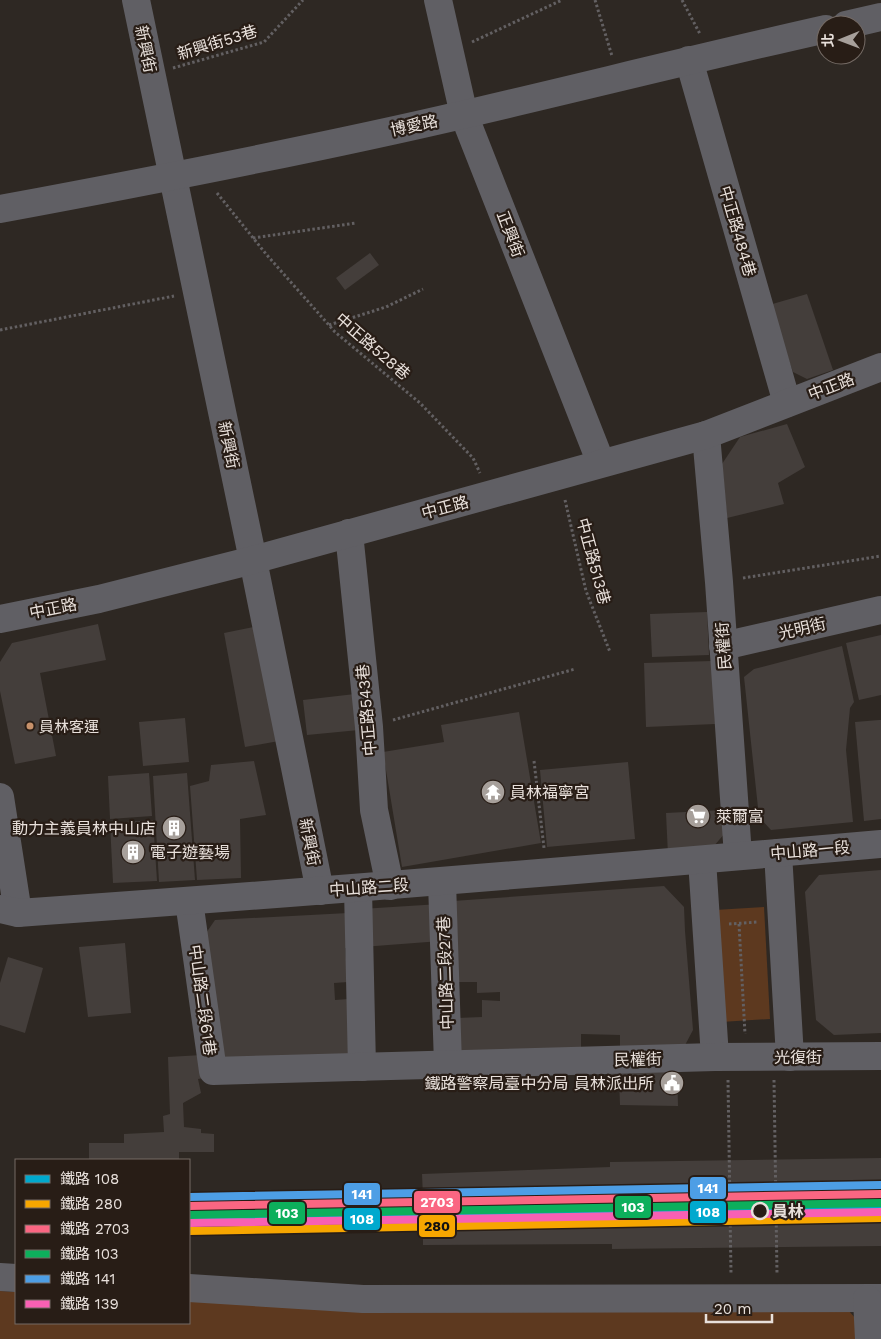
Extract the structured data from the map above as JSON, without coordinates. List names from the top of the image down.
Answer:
{
  "streets": {
    "street": [
      "新興街",
      "博愛路",
      "中正路484巷",
      "正興街",
      "中正路",
      "光明街",
      "民權街",
      "中正路543巷",
      "中山路一段",
      "中山路二段",
      "中山路二段27巷",
      "中山路二段61巷",
      "光復街"
    ],
    "path": ["新興街53巷", "中正路528巷", "中正路513巷"]
  },
  "crossings": [
    ["新興街53巷", "新興街"],
    ["新興街", "博愛路"],
    ["新興街", "中正路"],
    ["新興街", "中山路二段"],
    ["博愛路", "中正路484巷"],
    ["博愛路", "正興街"],
    ["博愛路", "中正路528巷"],
    ["中正路484巷", "中正路"],
    ["正興街", "中正路"],
    ["中正路528巷", "中正路"],
    ["中正路", "中正路513巷"],
    ["中正路", "民權街"],
    ["中正路", "中正路543巷"],
    ["光明街", "民權街"],
    ["民權街", "中山路一段"],
    ["民權街", "中山路二段"],
    ["民權街", "中山路二段27巷"],
    ["民權街", "中山路二段61巷"],
    ["民權街", "光復街"],
    ["中正路543巷", "中山路二段"],
    ["中山路一段", "中山路二段"],
    ["中山路二段", "中山路二段27巷"],
    ["中山路二段", "中山路二段61巷"]
  ],
  "places": {
    "other": ["員林客運", "員林"],
    "temple": ["員林福寧宮"],
    "supermarket": ["萊爾富"],
    "building": ["動力主義員林中山店", "電子遊藝場"],
    "public building": ["鐵路警察局臺中分局 員林派出所"]
  },
  "lines": [
    "rail line 141",
    "rail line 2703",
    "rail line 103",
    "rail line 108",
    "rail line 139",
    "rail line 280"
  ],
  "legend": [
    "鐵路 108",
    "鐵路 280",
    "鐵路 2703",
    "鐵路 103",
    "鐵路 141",
    "鐵路 139"
  ],
  "scale_bar": "20 m",
  "north": "left"
}
